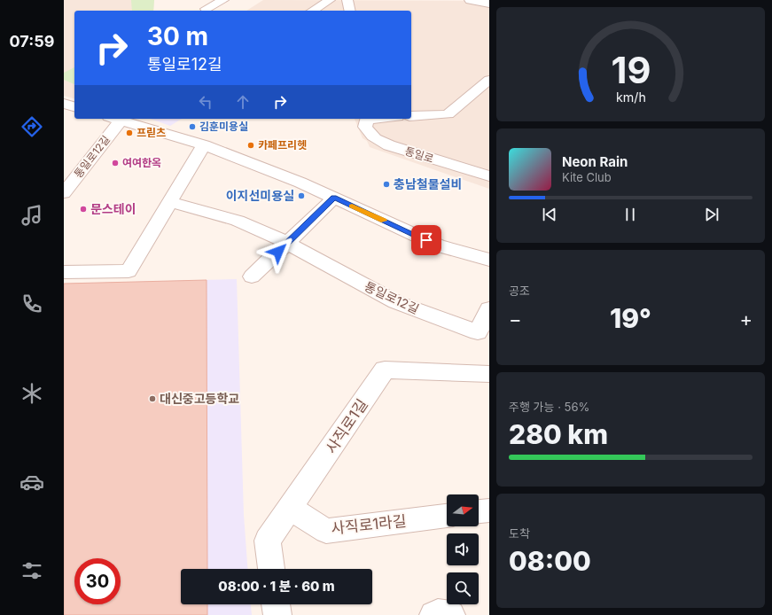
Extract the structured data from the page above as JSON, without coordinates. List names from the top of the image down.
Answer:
{
  "streets": {
    "street": [
      "통일로",
      "통일로12길",
      "사직로1길",
      "사직로1라길"
    ]
  },
  "crossings": [
    ["사직로1길", "사직로1라길"]
  ],
  "places": [
    "김훈미용실",
    "프릳츠",
    "카페프리헷",
    "여여한옥",
    "충남철물설비",
    "이지선미용실",
    "문스테이",
    "대신중고등학교"
  ],
  "north": "right",
  "page": {
    "tabs": "07:59",
    "turn": ["30 m", "통일로12길"],
    "song": ["Neon Rain", "Kite Club"],
    "tile": [
      "공조",
      ["주행 가능 · 56%", "280 km"],
      ["도착", "08:00"]
    ],
    "heat": ["−", "19°", "+"],
    "limit": "30",
    "trip": "08:00 · 1 분 · 60 m",
    "gauge": ["19", "km/h"]
  }
}
